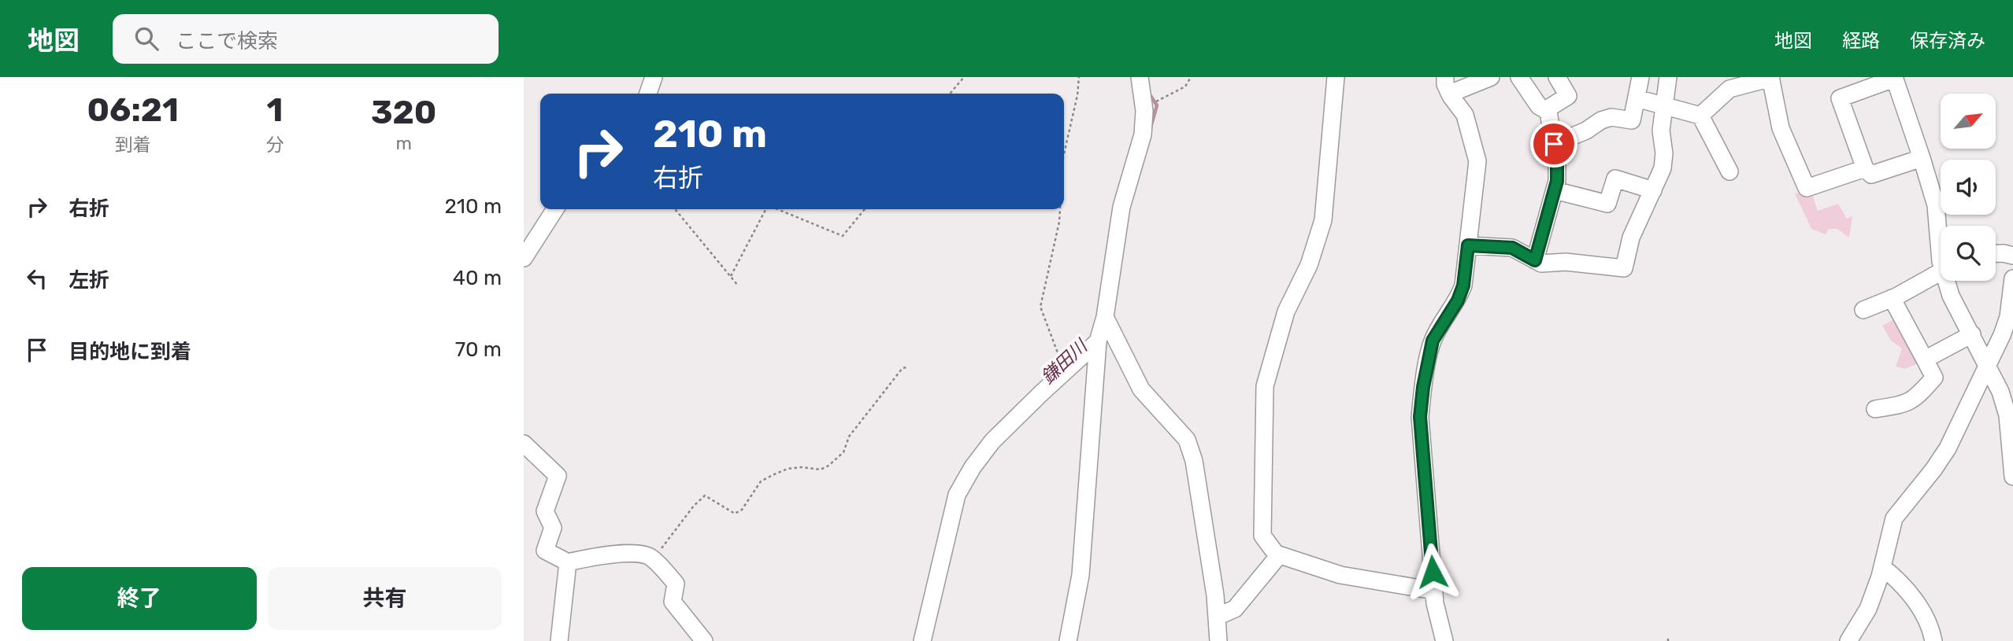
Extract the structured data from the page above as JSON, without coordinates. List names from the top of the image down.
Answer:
{
  "water": ["鎌田川"],
  "north": "top right",
  "page": {
    "header": "地図",
    "search": "ここで検索",
    "nav": ["地図", "経路", "保存済み"],
    "eta": [
      "06:21",
      "到着",
      "1",
      "分",
      "320",
      "m"
    ],
    "turn": ["210 m", "右折"],
    "list": [
      {
        "name": "右折",
        "value": "210 m"
      },
      {
        "name": "左折",
        "value": "40 m"
      },
      {
        "name": "目的地に到着",
        "value": "70 m"
      }
    ],
    "buttons": ["終了", "共有"]
  }
}
